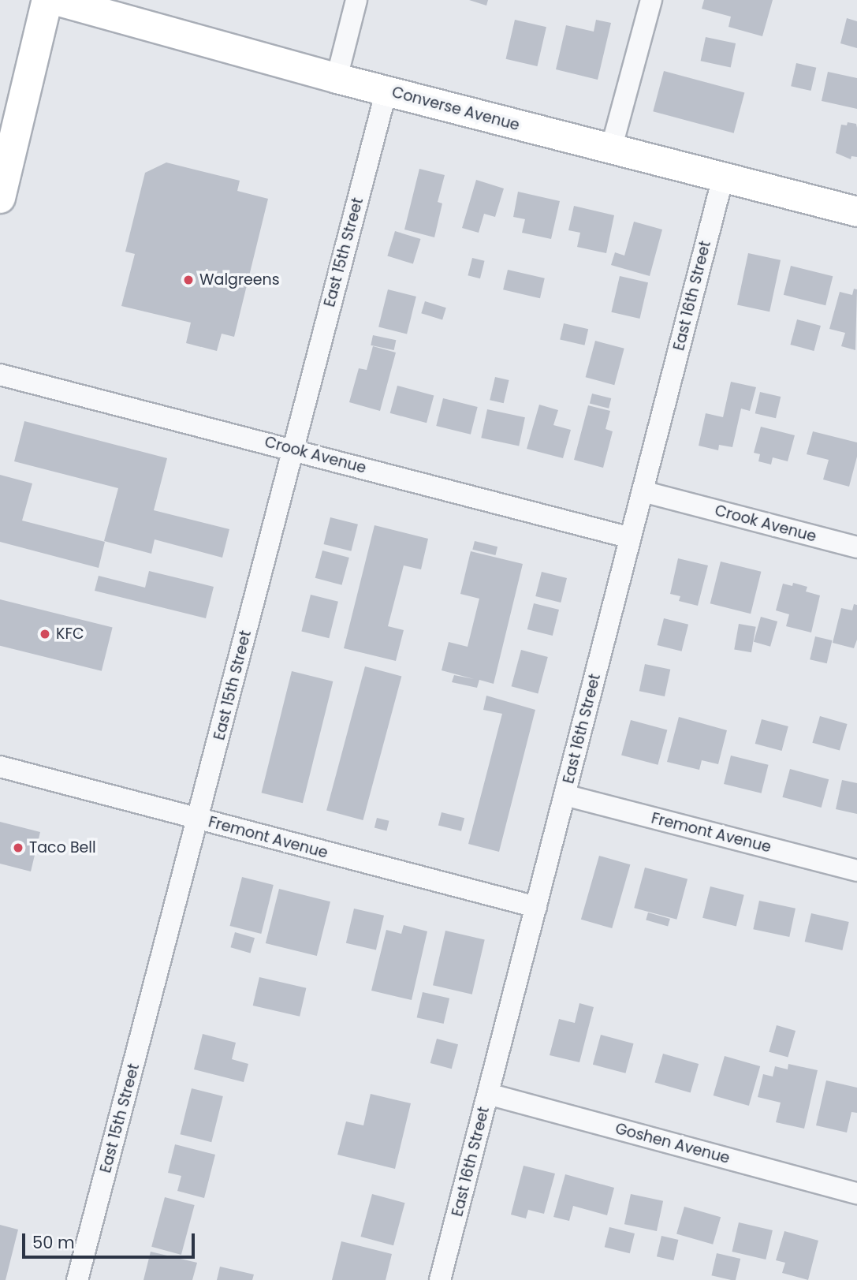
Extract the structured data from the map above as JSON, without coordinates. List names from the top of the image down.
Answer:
{
  "streets": {
    "main road": ["Converse Avenue"],
    "street": [
      "East 15th Street",
      "East 16th Street",
      "Crook Avenue",
      "Fremont Avenue",
      "Goshen Avenue"
    ]
  },
  "crossings": [
    ["Converse Avenue", "East 15th Street"],
    ["Converse Avenue", "East 16th Street"],
    ["East 15th Street", "Crook Avenue"],
    ["East 15th Street", "Fremont Avenue"],
    ["East 16th Street", "Crook Avenue"],
    ["East 16th Street", "Fremont Avenue"],
    ["East 16th Street", "Goshen Avenue"]
  ],
  "places": ["Walgreens", "KFC", "Taco Bell"],
  "scale_bar": "50 m"
}
